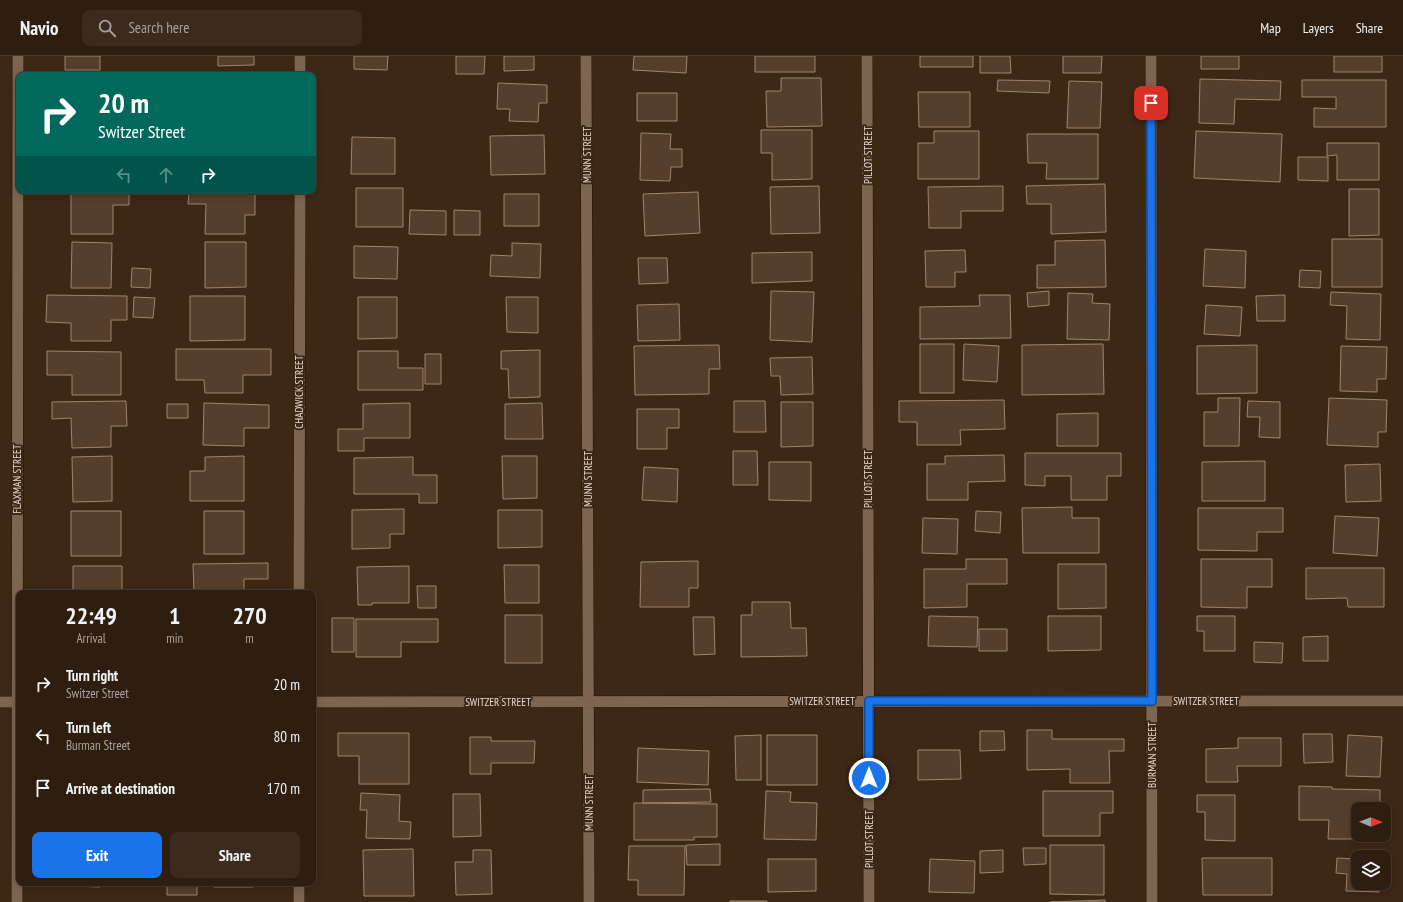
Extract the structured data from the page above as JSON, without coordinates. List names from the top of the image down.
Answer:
{
  "streets": {
    "street": [
      "MUNN STREET",
      "PILLOT STREET",
      "CHADWICK STREET",
      "FLAXMAN STREET",
      "SWITZER STREET",
      "BURMAN STREET"
    ]
  },
  "crossings": [
    ["MUNN STREET", "SWITZER STREET"],
    ["PILLOT STREET", "SWITZER STREET"],
    ["SWITZER STREET", "BURMAN STREET"]
  ],
  "north": "right",
  "page": {
    "header": "Navio",
    "search": "Search here",
    "nav": ["Map", "Layers", "Share"],
    "turn": ["20 m", "Switzer Street"],
    "eta": [
      "22:49",
      "Arrival",
      "1",
      "min",
      "270",
      "m"
    ],
    "list": [
      {
        "name": "Turn right",
        "note": "Switzer Street",
        "value": "20 m"
      },
      {
        "name": "Turn left",
        "note": "Burman Street",
        "value": "80 m"
      },
      {
        "name": "Arrive at destination",
        "value": "170 m"
      }
    ],
    "buttons": ["Exit", "Share"]
  }
}
